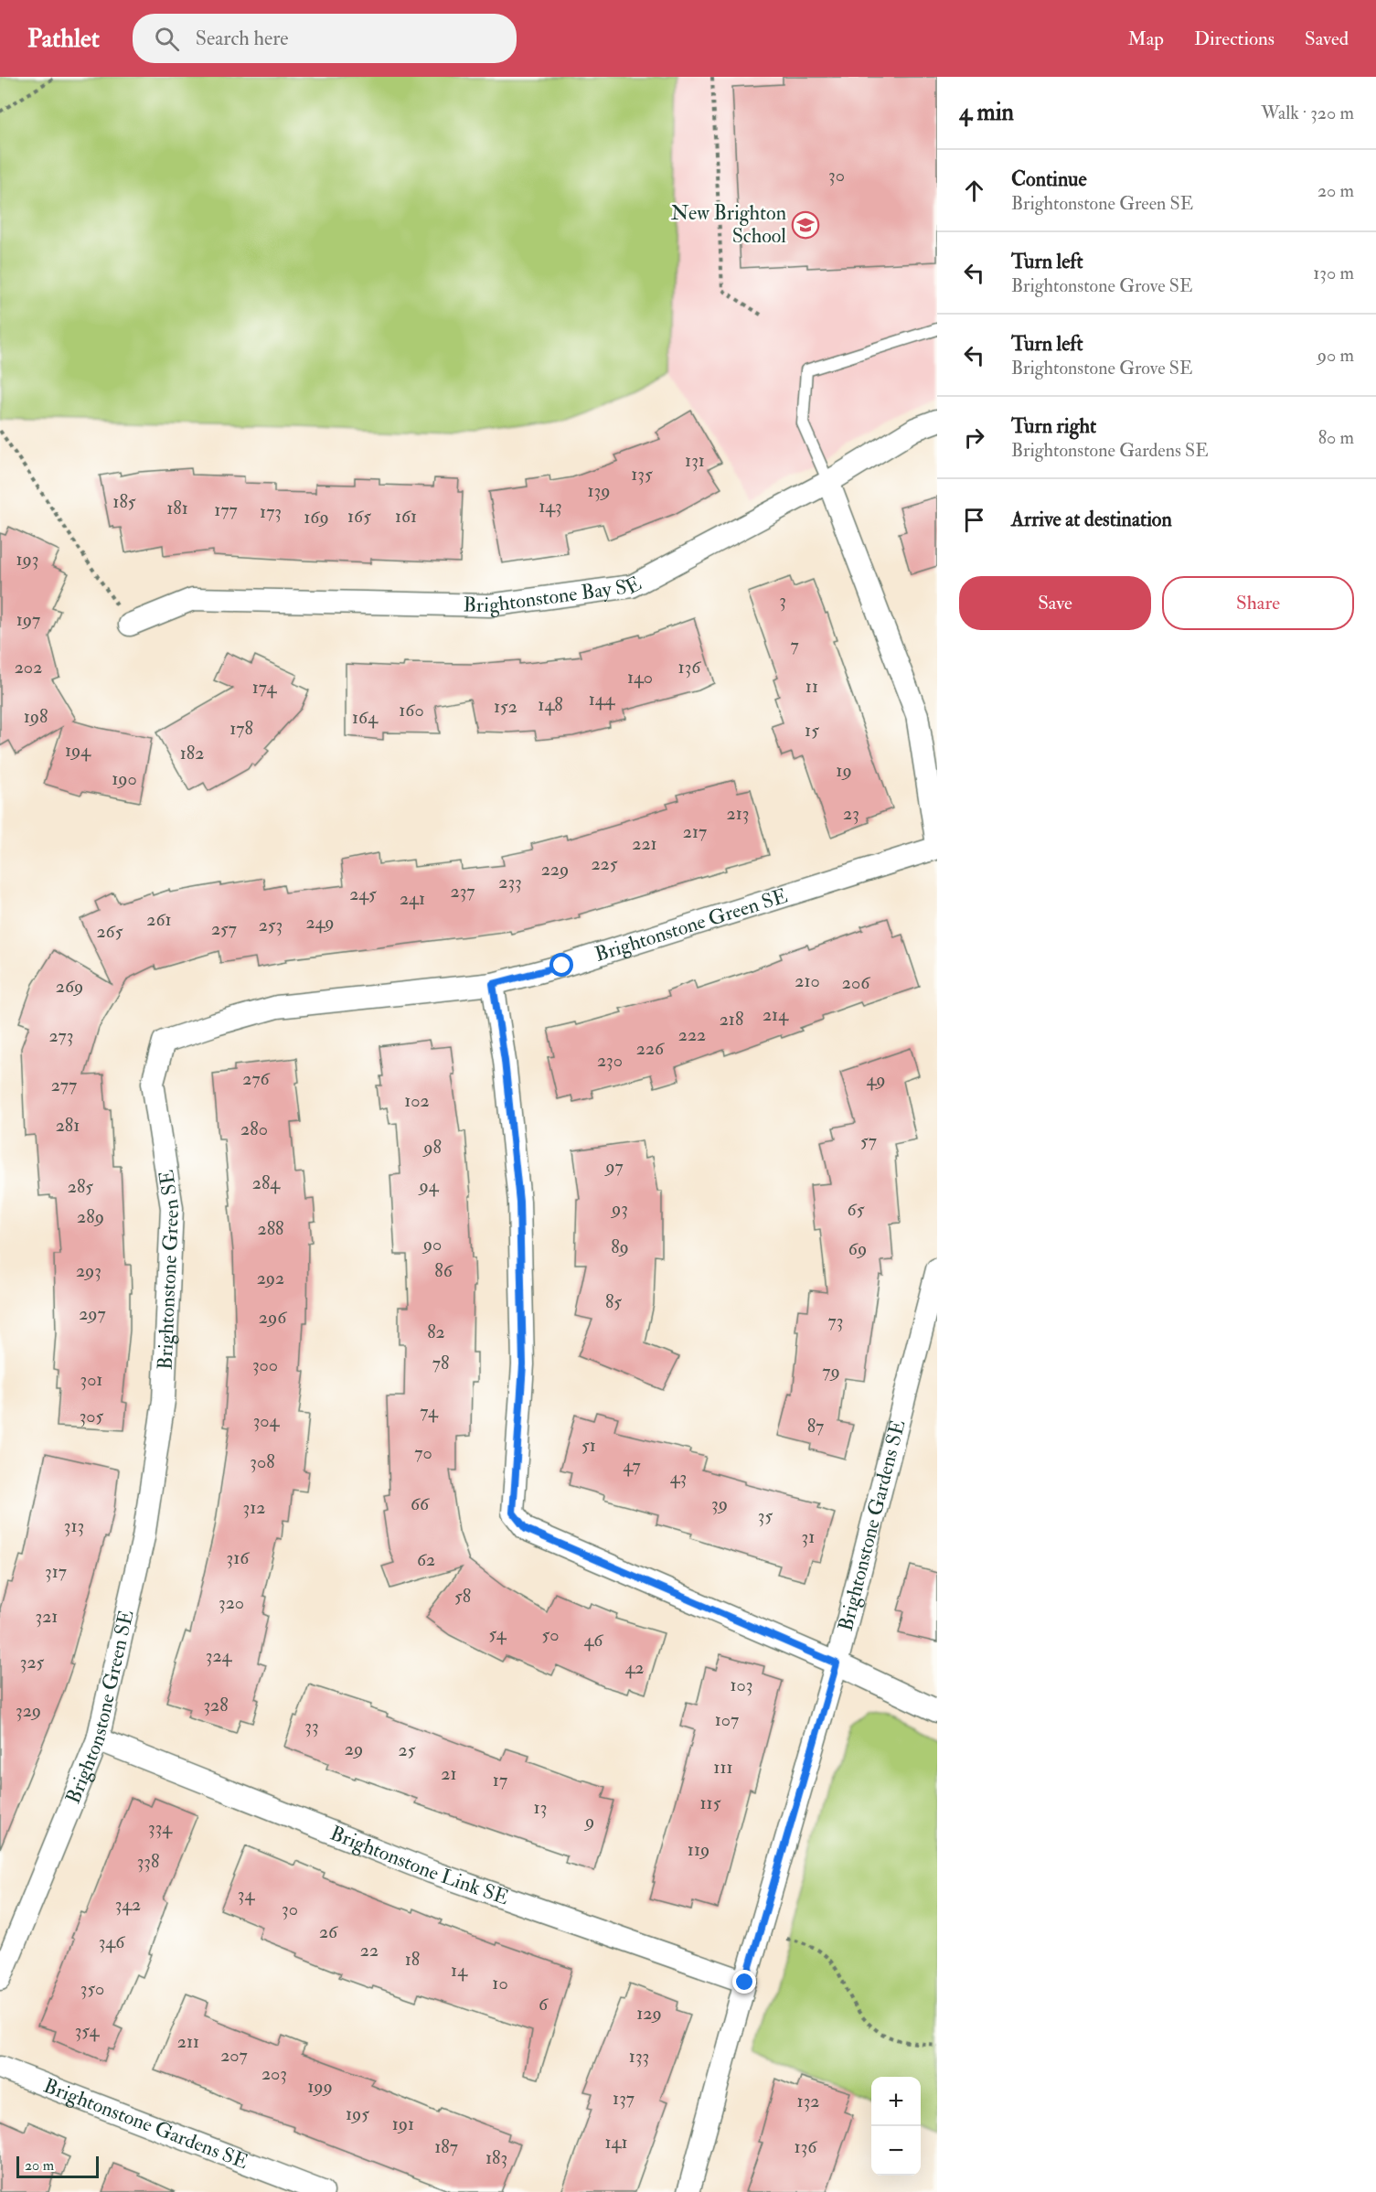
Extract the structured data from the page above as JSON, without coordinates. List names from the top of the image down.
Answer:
{
  "streets": {
    "street": [
      "Brightonstone Bay SE",
      "Brightonstone Green SE",
      "Brightonstone Gardens SE",
      "Brightonstone Link SE"
    ]
  },
  "crossings": [
    ["Brightonstone Green SE", "Brightonstone Link SE"],
    ["Brightonstone Gardens SE", "Brightonstone Link SE"]
  ],
  "places": {
    "school or university": ["New Brighton School"]
  },
  "house_numbers": [
    "30",
    "131",
    "135",
    "139",
    "185",
    "143",
    "181",
    "177",
    "173",
    "165",
    "161",
    "169",
    "193",
    "3",
    "197",
    "7",
    "202",
    "136",
    "140",
    "11",
    "174",
    "144",
    "148",
    "152",
    "160",
    "198",
    "164",
    "178",
    "15",
    "194",
    "182",
    "19",
    "190",
    "213",
    "23",
    "217",
    "221",
    "225",
    "229",
    "233",
    "237",
    "245",
    "241",
    "261",
    "249",
    "253",
    "257",
    "265",
    "210",
    "206",
    "269",
    "214",
    "218",
    "222",
    "273",
    "226",
    "230",
    "276",
    "49",
    "277",
    "102",
    "281",
    "280",
    "57",
    "98",
    "97",
    "284",
    "94",
    "285",
    "93",
    "65",
    "289",
    "288",
    "90",
    "89",
    "69",
    "293",
    "86",
    "292",
    "85",
    "297",
    "296",
    "73",
    "82",
    "78",
    "300",
    "79",
    "301",
    "74",
    "305",
    "304",
    "87",
    "51",
    "70",
    "308",
    "47",
    "43",
    "66",
    "39",
    "312",
    "35",
    "313",
    "31",
    "316",
    "62",
    "317",
    "58",
    "320",
    "321",
    "54",
    "50",
    "46",
    "324",
    "325",
    "42",
    "103",
    "328",
    "329",
    "107",
    "33",
    "29",
    "25",
    "111",
    "21",
    "17",
    "115",
    "13",
    "9",
    "334",
    "119",
    "338",
    "34",
    "342",
    "30",
    "26",
    "346",
    "22",
    "18",
    "14",
    "10",
    "350",
    "6",
    "129",
    "354",
    "211",
    "207",
    "133",
    "203",
    "199",
    "137",
    "132",
    "195",
    "191",
    "141",
    "187",
    "136",
    "183"
  ],
  "scale_bar": "20 m",
  "page": {
    "header": "Pathlet",
    "search": "Search here",
    "nav": ["Map", "Directions", "Saved"],
    "heading": ["4 min", "Walk · 320 m"],
    "list": [
      ["Continue", "Brightonstone Green SE", "20 m"],
      ["Turn left", "Brightonstone Grove SE", "130 m"],
      ["Turn left", "Brightonstone Grove SE", "90 m"],
      ["Turn right", "Brightonstone Gardens SE", "80 m"],
      "Arrive at destination"
    ],
    "buttons": ["Save", "Share"],
    "map_buttons": ["+", "−"],
    "scale": "20 m"
  }
}
